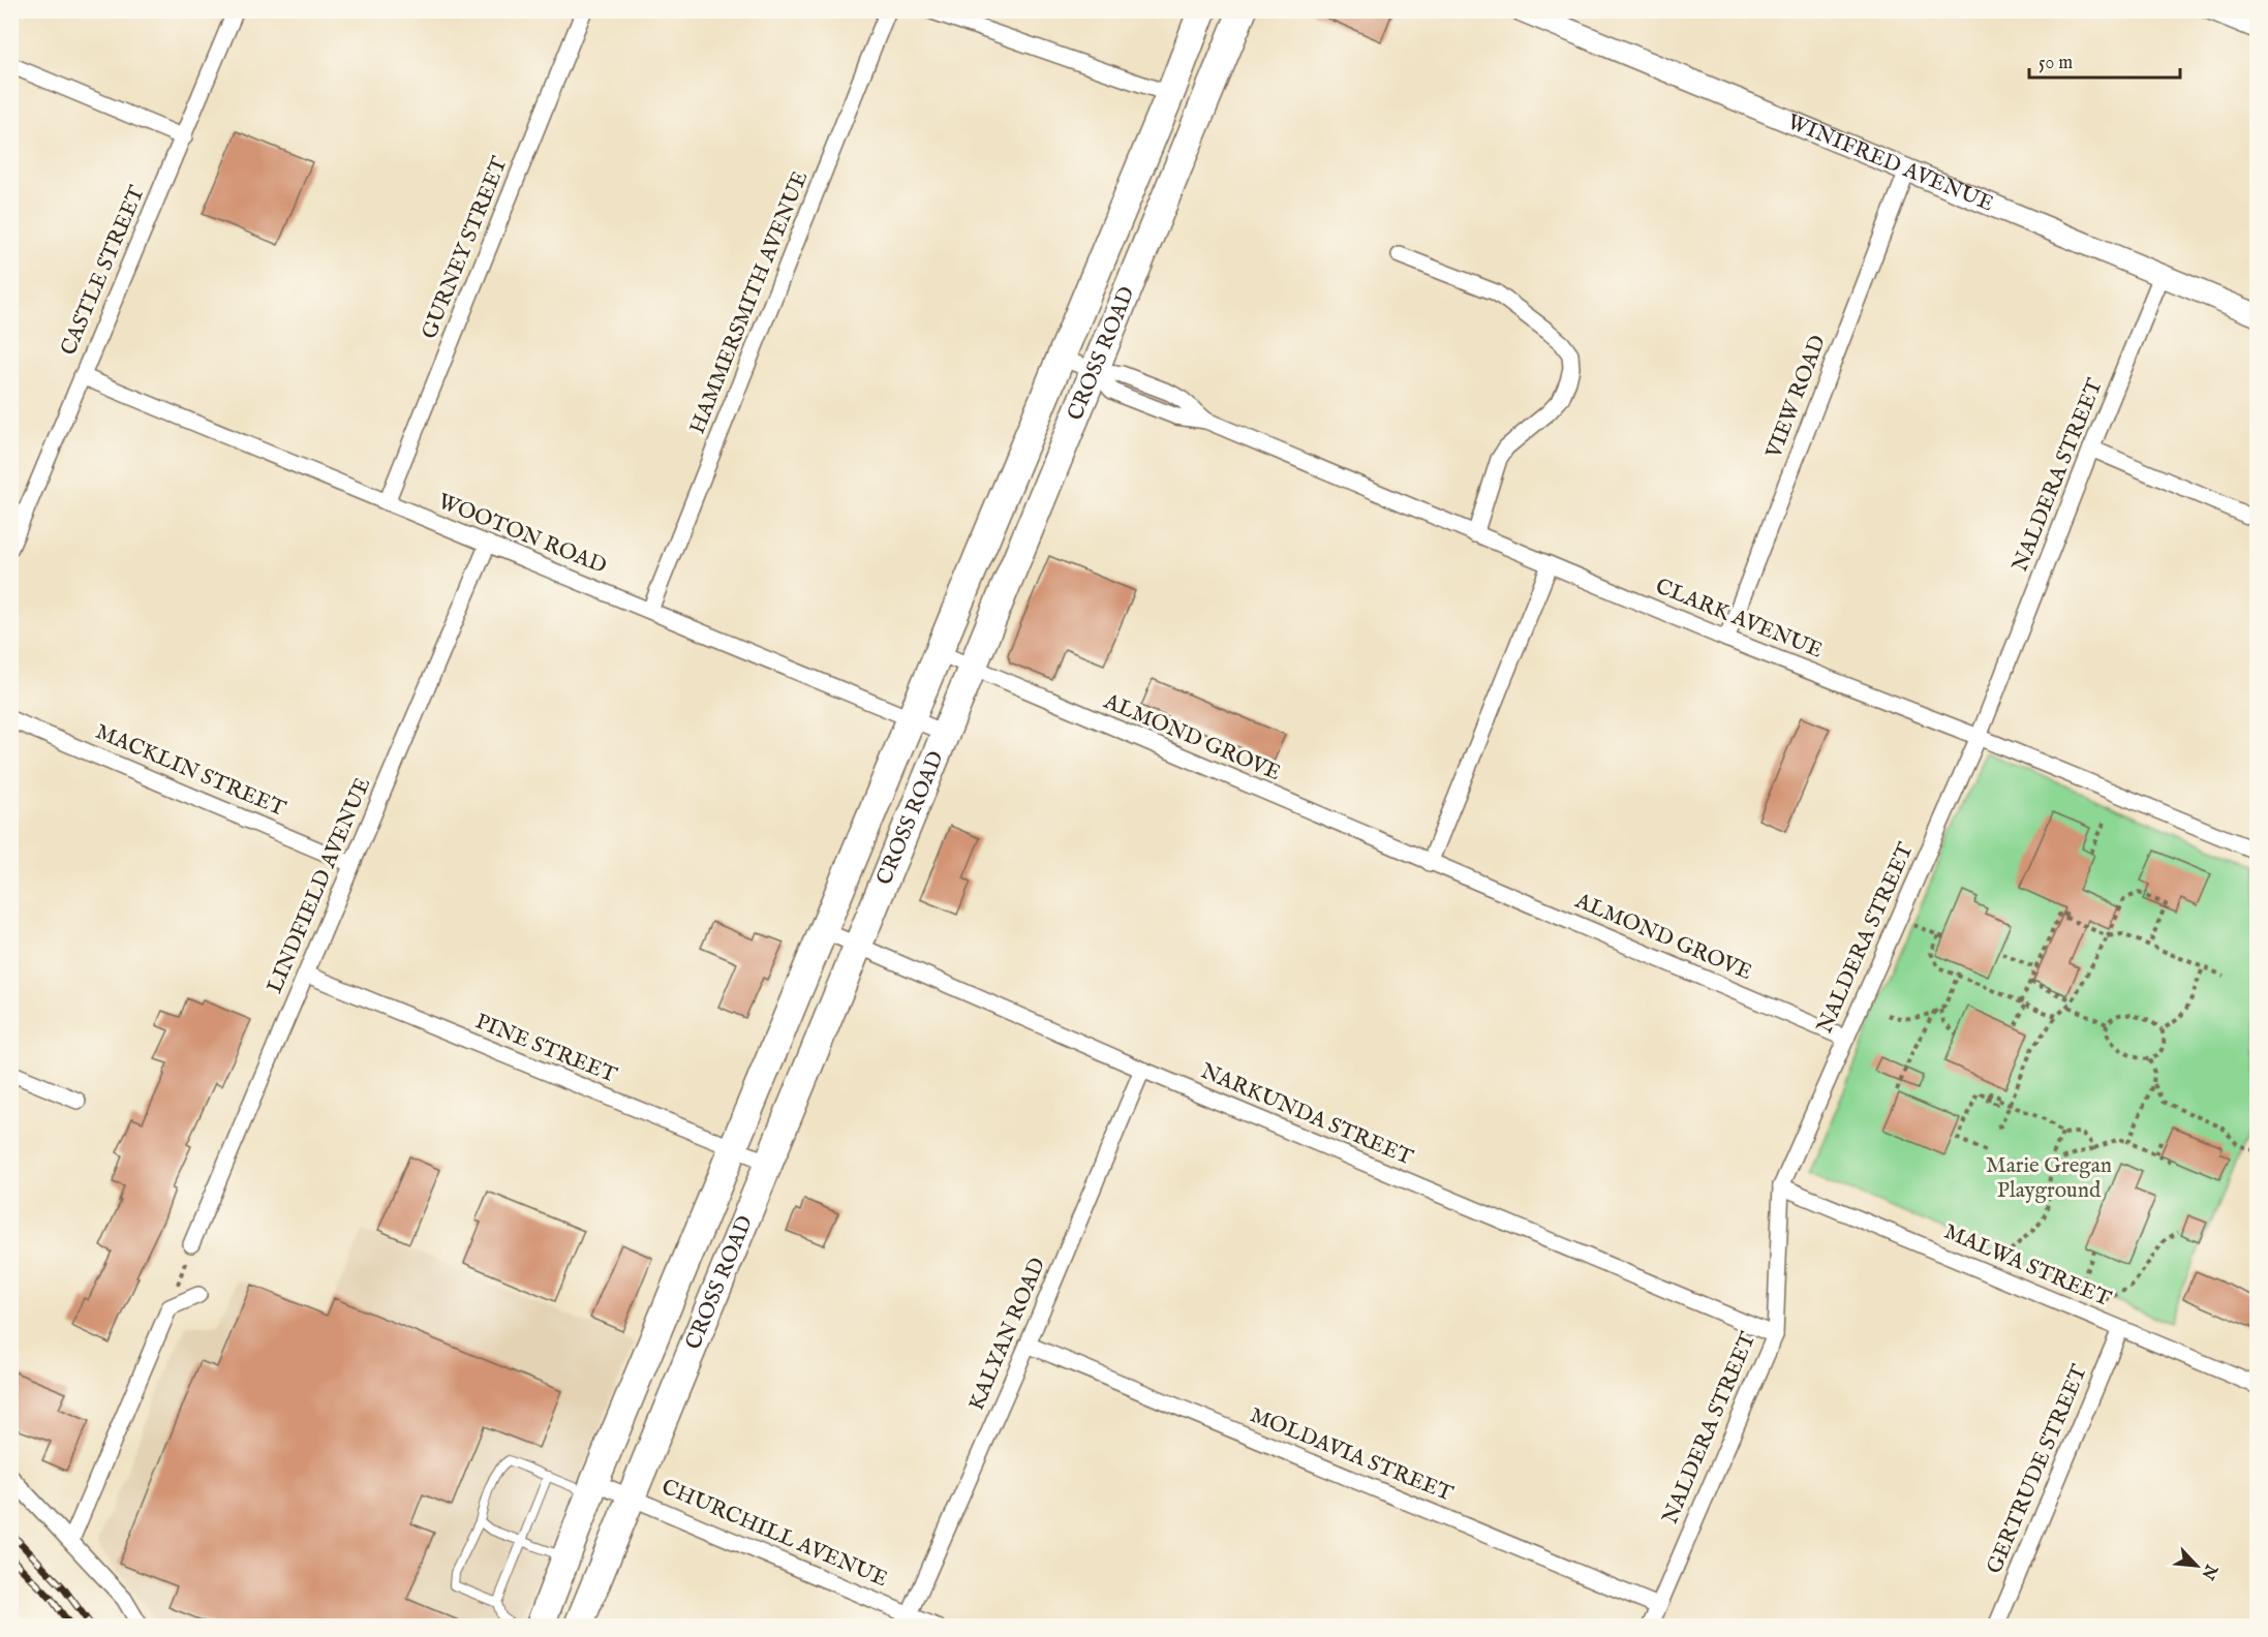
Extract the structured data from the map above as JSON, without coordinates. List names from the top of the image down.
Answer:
{
  "streets": {
    "highway": ["CROSS ROAD"],
    "street": [
      "WINIFRED AVENUE",
      "GURNEY STREET",
      "CASTLE STREET",
      "HAMMERSMITH AVENUE",
      "VIEW ROAD",
      "NALDERA STREET",
      "WOOTON ROAD",
      "CLARK AVENUE",
      "ALMOND GROVE",
      "MACKLIN STREET",
      "LINDFIELD AVENUE",
      "PINE STREET",
      "NARKUNDA STREET",
      "MALWA STREET",
      "KALYAN ROAD",
      "MOLDAVIA STREET",
      "GERTRUDE STREET",
      "CHURCHILL AVENUE"
    ]
  },
  "crossings": [
    ["WINIFRED AVENUE", "VIEW ROAD"],
    ["WINIFRED AVENUE", "NALDERA STREET"],
    ["GURNEY STREET", "WOOTON ROAD"],
    ["CASTLE STREET", "WOOTON ROAD"],
    ["HAMMERSMITH AVENUE", "WOOTON ROAD"],
    ["CROSS ROAD", "WOOTON ROAD"],
    ["CROSS ROAD", "CLARK AVENUE"],
    ["CROSS ROAD", "ALMOND GROVE"],
    ["CROSS ROAD", "PINE STREET"],
    ["CROSS ROAD", "NARKUNDA STREET"],
    ["CROSS ROAD", "CHURCHILL AVENUE"],
    ["VIEW ROAD", "CLARK AVENUE"],
    ["NALDERA STREET", "CLARK AVENUE"],
    ["NALDERA STREET", "ALMOND GROVE"],
    ["NALDERA STREET", "NARKUNDA STREET"],
    ["NALDERA STREET", "MALWA STREET"],
    ["NALDERA STREET", "MOLDAVIA STREET"],
    ["WOOTON ROAD", "LINDFIELD AVENUE"],
    ["MACKLIN STREET", "LINDFIELD AVENUE"],
    ["LINDFIELD AVENUE", "PINE STREET"],
    ["NARKUNDA STREET", "KALYAN ROAD"],
    ["MALWA STREET", "GERTRUDE STREET"],
    ["KALYAN ROAD", "MOLDAVIA STREET"],
    ["KALYAN ROAD", "CHURCHILL AVENUE"]
  ],
  "parks": ["Marie Gregan Playground"],
  "scale_bar": "50 m",
  "north": "bottom right"
}
